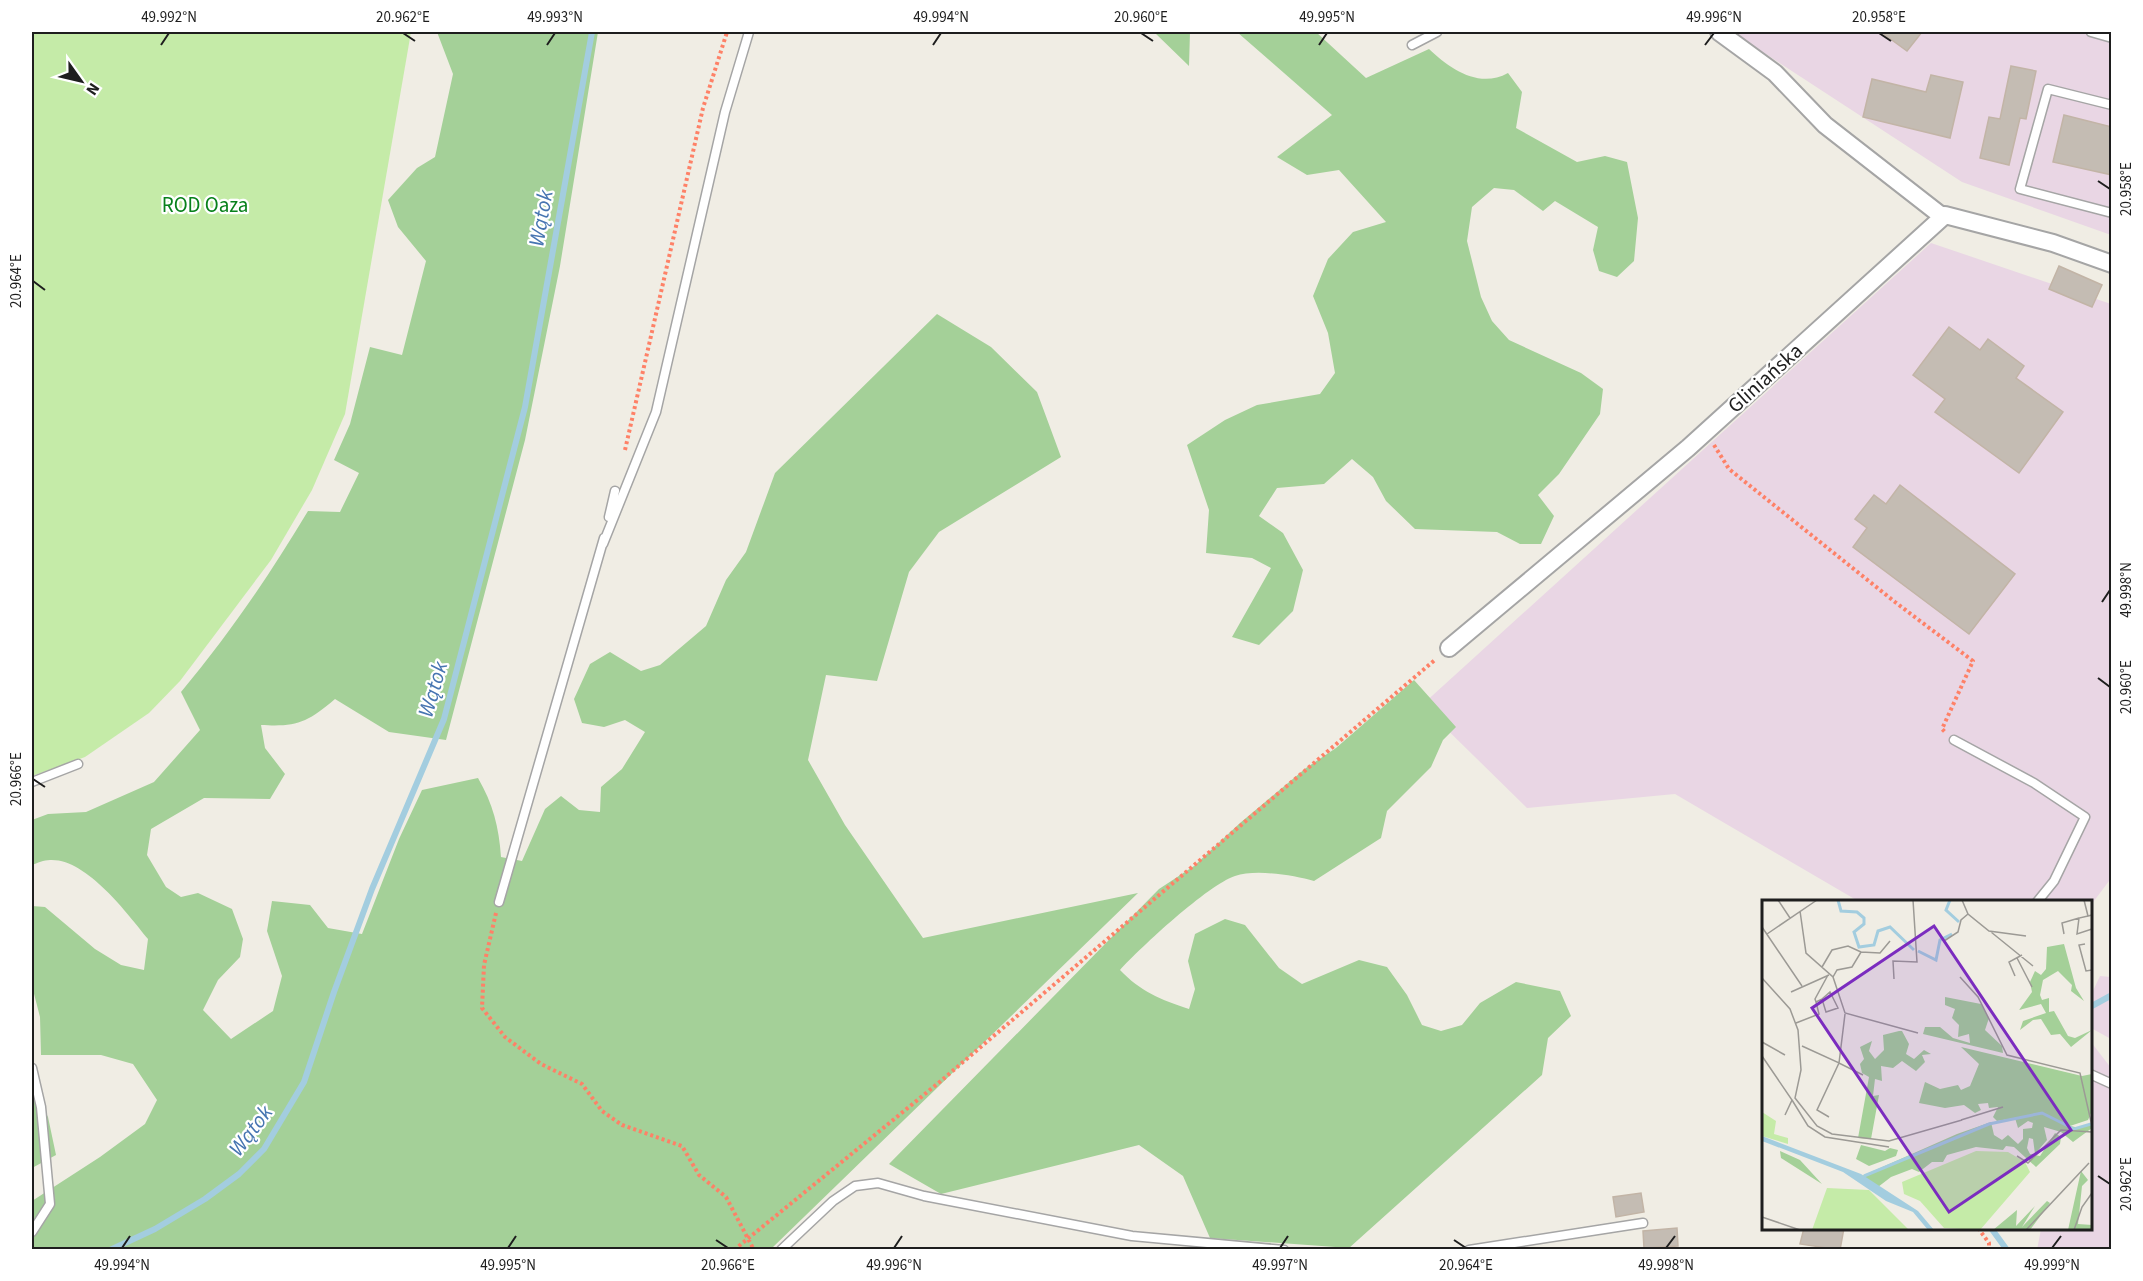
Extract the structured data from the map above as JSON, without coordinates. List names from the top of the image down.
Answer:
{
  "streets": {
    "street": ["Gliniańska"]
  },
  "water": ["Wątok"],
  "parks": ["ROD Oaza"],
  "north": "bottom right",
  "coordinates": [
    "49.992°N",
    "20.962°E",
    "49.993°N",
    "49.994°N",
    "20.960°E",
    "49.995°N",
    "49.996°N",
    "20.958°E",
    "20.964°E",
    "49.998°N",
    "20.966°E",
    "49.997°N",
    "49.999°N"
  ]
}
